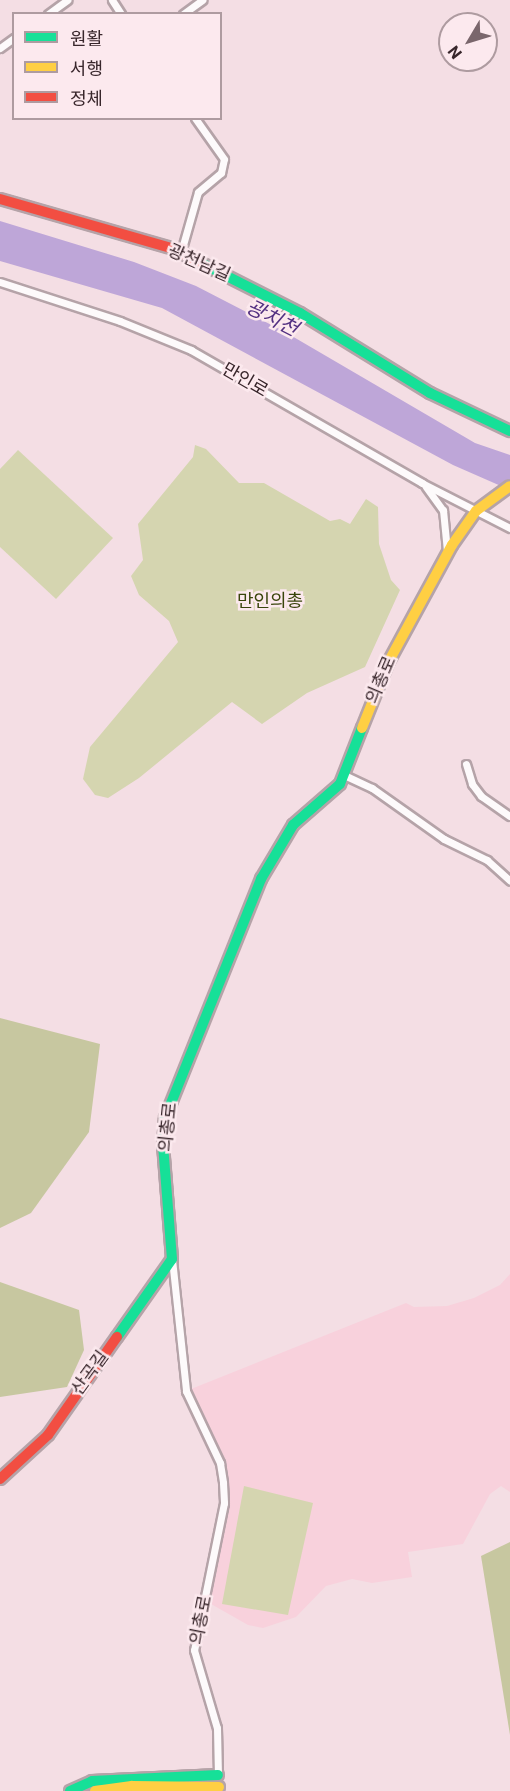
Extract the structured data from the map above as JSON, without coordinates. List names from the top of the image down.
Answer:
{
  "streets": {
    "main road": ["광천남길", "의총로", "산곡길"],
    "street": ["만인로"]
  },
  "crossings": [
    ["만인로", "의총로"],
    ["의총로", "산곡길"]
  ],
  "water": ["광치천"],
  "parks": ["만인의총"],
  "legend": ["원활", "서행", "정체"],
  "north": "bottom left"
}
